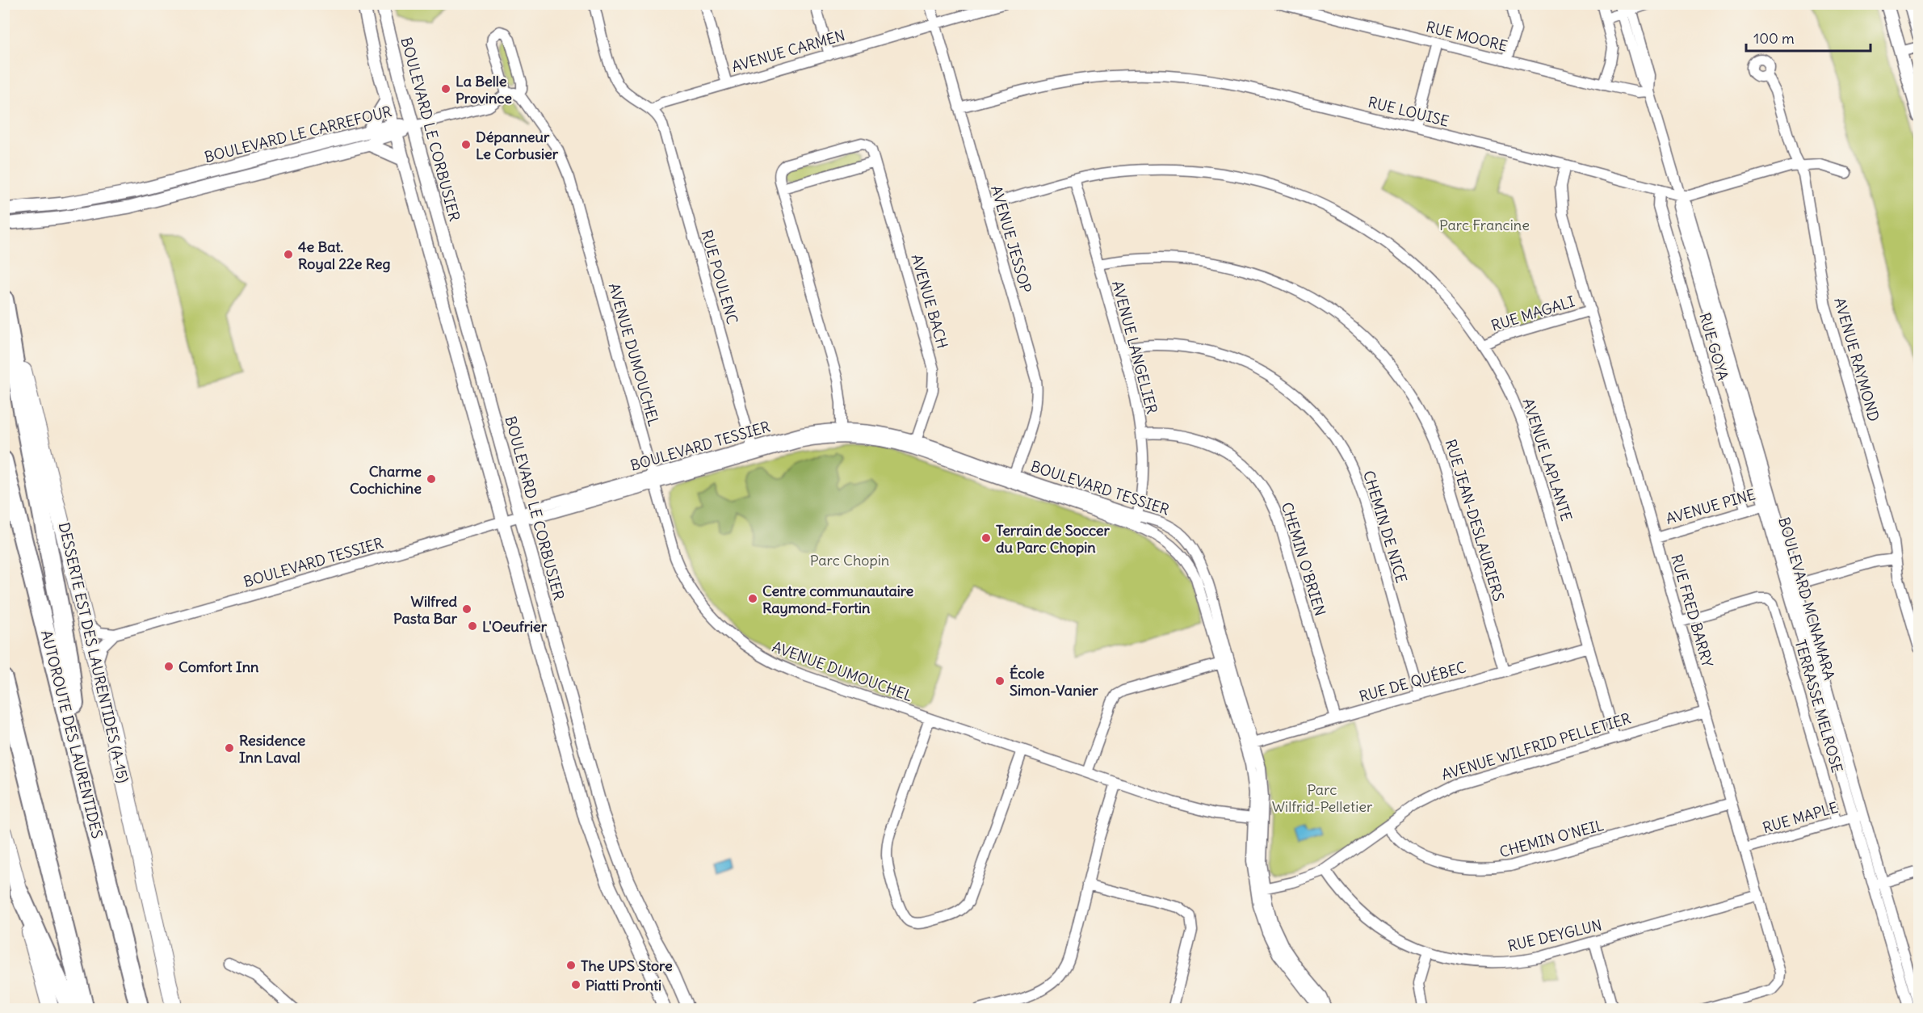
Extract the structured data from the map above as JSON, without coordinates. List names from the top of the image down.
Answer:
{
  "streets": {
    "highway": ["AUTOROUTE DES LAURENTIDES"],
    "main road": ["DESSERTE EST DES LAURENTIDES (A-15)"],
    "street": [
      "RUE MOORE",
      "AVENUE CARMEN",
      "RUE LOUISE",
      "BOULEVARD LE CORBUSIER",
      "BOULEVARD LE CARREFOUR",
      "AVENUE JESSOP",
      "RUE POULENC",
      "AVENUE BACH",
      "RUE MAGALI",
      "RUE GOYA",
      "AVENUE LANGELIER",
      "AVENUE DUMOUCHEL",
      "AVENUE RAYMOND",
      "BOULEVARD TESSIER",
      "AVENUE LAPLANTE",
      "AVENUE PINE",
      "RUE JEAN-DESLAURIERS",
      "CHEMIN DE NICE",
      "CHEMIN O'BRIEN",
      "BOULEVARD MCNAMARA",
      "RUE FRED BARRY",
      "RUE DE QUÉBEC",
      "TERRASSE MELROSE",
      "AVENUE WILFRID PELLETIER",
      "RUE MAPLE",
      "CHEMIN O'NEIL",
      "RUE DEYGLUN"
    ]
  },
  "crossings": [
    ["RUE MOORE", "BOULEVARD MCNAMARA"],
    ["AVENUE CARMEN", "AVENUE JESSOP"],
    ["AVENUE CARMEN", "RUE POULENC"],
    ["RUE LOUISE", "AVENUE JESSOP"],
    ["RUE LOUISE", "RUE GOYA"],
    ["RUE LOUISE", "AVENUE RAYMOND"],
    ["RUE LOUISE", "BOULEVARD MCNAMARA"],
    ["RUE LOUISE", "RUE FRED BARRY"],
    ["BOULEVARD LE CORBUSIER", "BOULEVARD LE CARREFOUR"],
    ["BOULEVARD LE CORBUSIER", "BOULEVARD TESSIER"],
    ["AVENUE JESSOP", "BOULEVARD TESSIER"],
    ["AVENUE JESSOP", "AVENUE LAPLANTE"],
    ["RUE POULENC", "BOULEVARD TESSIER"],
    ["AVENUE BACH", "BOULEVARD TESSIER"],
    ["RUE MAGALI", "AVENUE LAPLANTE"],
    ["RUE MAGALI", "RUE FRED BARRY"],
    ["RUE GOYA", "AVENUE PINE"],
    ["AVENUE LANGELIER", "BOULEVARD TESSIER"],
    ["AVENUE LANGELIER", "AVENUE LAPLANTE"],
    ["AVENUE LANGELIER", "RUE JEAN-DESLAURIERS"],
    ["AVENUE LANGELIER", "CHEMIN DE NICE"],
    ["AVENUE LANGELIER", "CHEMIN O'BRIEN"],
    ["AVENUE DUMOUCHEL", "BOULEVARD TESSIER"],
    ["BOULEVARD TESSIER", "RUE DE QUÉBEC"],
    ["BOULEVARD TESSIER", "AVENUE WILFRID PELLETIER"],
    ["AVENUE LAPLANTE", "RUE DE QUÉBEC"],
    ["AVENUE LAPLANTE", "AVENUE WILFRID PELLETIER"],
    ["AVENUE PINE", "BOULEVARD MCNAMARA"],
    ["AVENUE PINE", "RUE FRED BARRY"],
    ["RUE JEAN-DESLAURIERS", "RUE DE QUÉBEC"],
    ["CHEMIN DE NICE", "RUE DE QUÉBEC"],
    ["CHEMIN O'BRIEN", "RUE DE QUÉBEC"],
    ["BOULEVARD MCNAMARA", "RUE MAPLE"],
    ["RUE FRED BARRY", "TERRASSE MELROSE"],
    ["RUE FRED BARRY", "AVENUE WILFRID PELLETIER"],
    ["RUE FRED BARRY", "RUE MAPLE"],
    ["RUE FRED BARRY", "CHEMIN O'NEIL"],
    ["RUE FRED BARRY", "RUE DEYGLUN"],
    ["TERRASSE MELROSE", "RUE MAPLE"],
    ["AVENUE WILFRID PELLETIER", "CHEMIN O'NEIL"],
    ["AVENUE WILFRID PELLETIER", "RUE DEYGLUN"]
  ],
  "parks": ["Parc Francine", "Parc Chopin", "Parc Wilfrid-Pelletier"],
  "places": [
    "La Belle Province",
    "Dépanneur Le Corbusier",
    "4e Bat. Royal 22e Reg",
    "Charme Cochichine",
    "Terrain de Soccer du Parc Chopin",
    "Centre communautaire Raymond-Fortin",
    "Wilfred Pasta Bar",
    "L'Oeufrier",
    "Comfort Inn",
    "École Simon-Vanier",
    "Residence Inn Laval",
    "The UPS Store",
    "Piatti Pronti"
  ],
  "scale_bar": "100 m"
}
